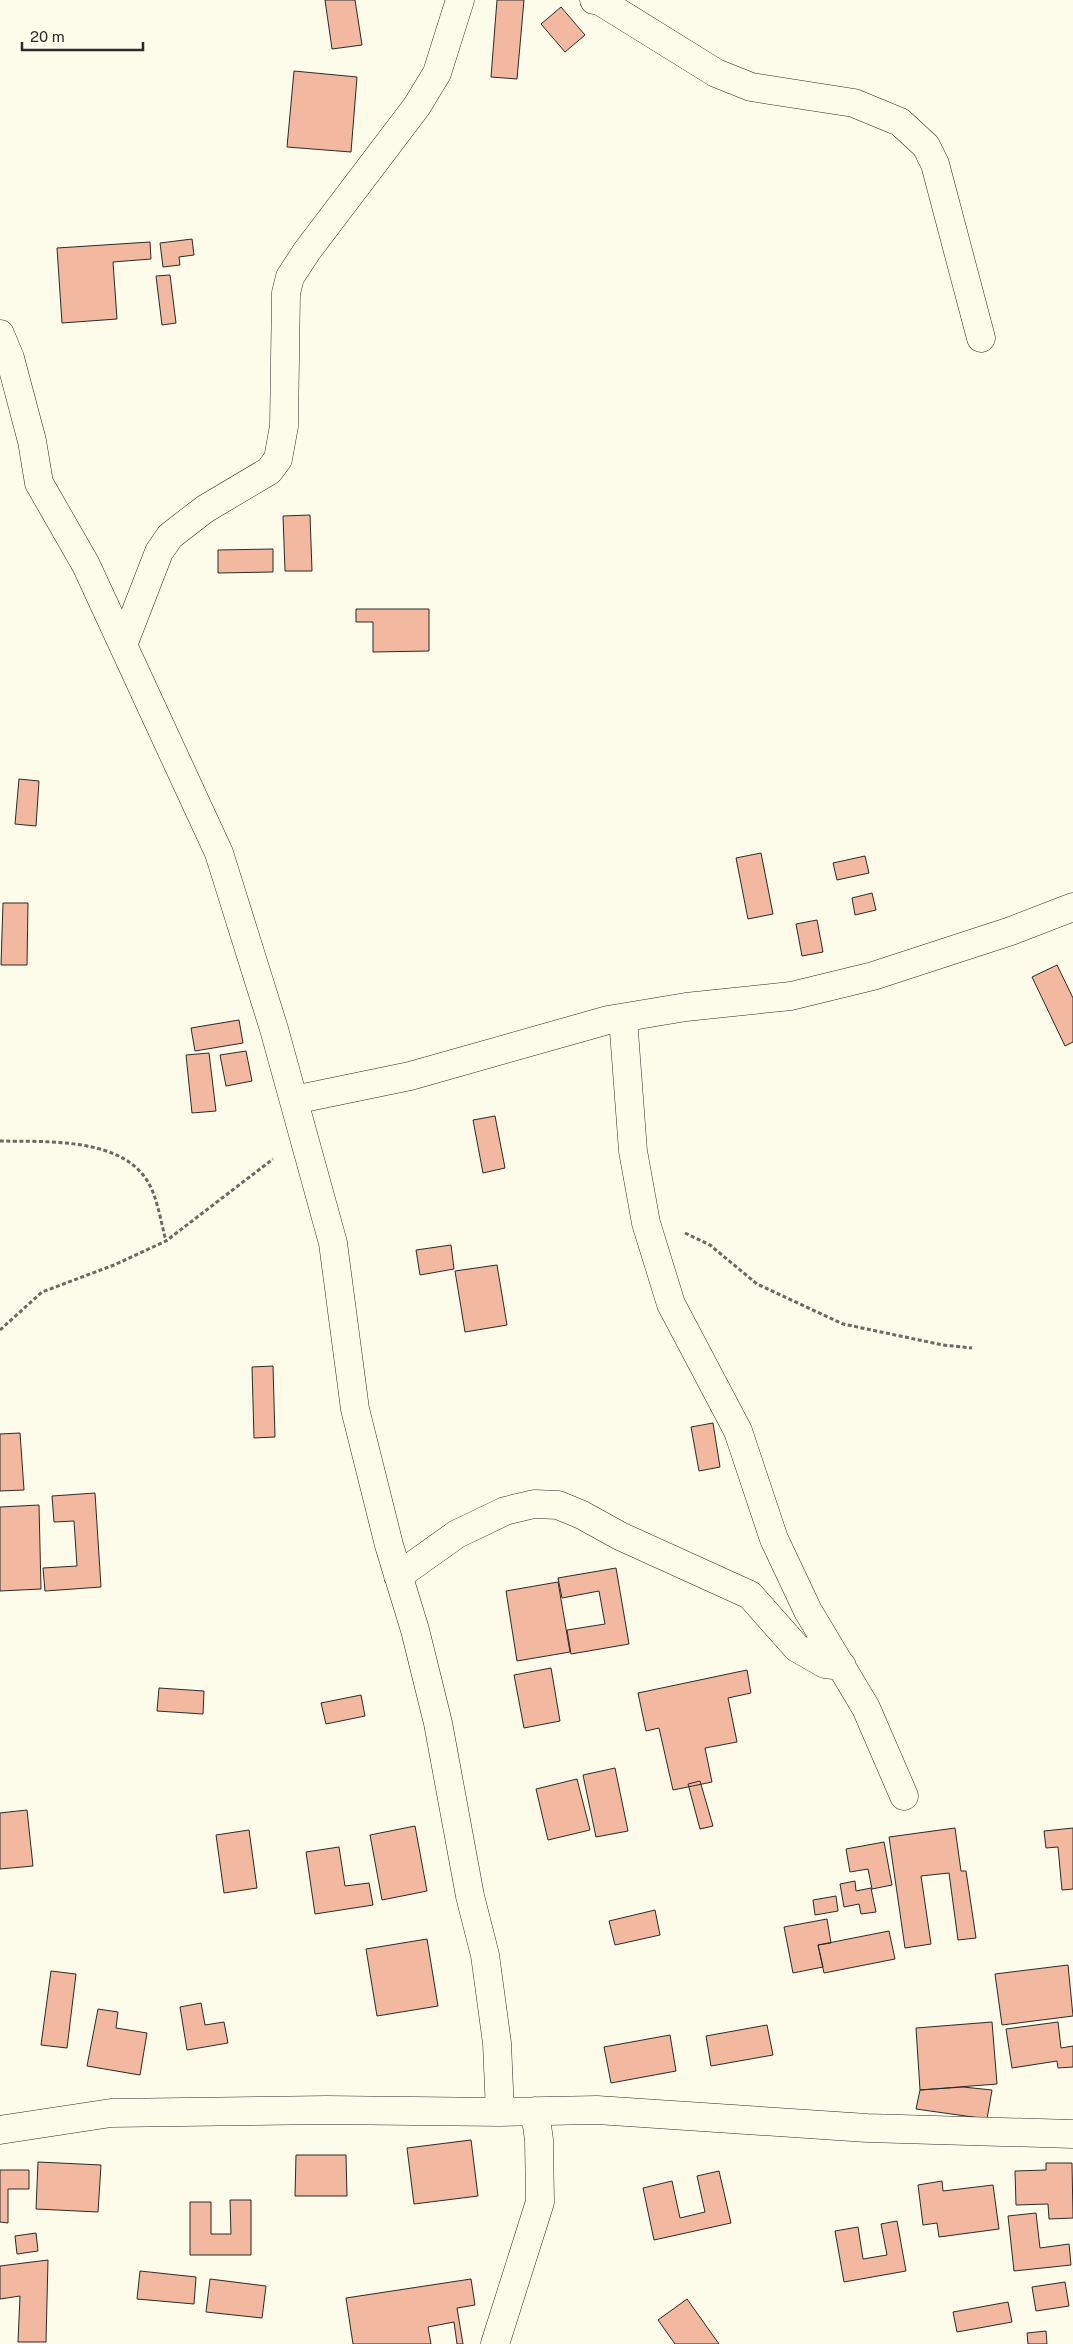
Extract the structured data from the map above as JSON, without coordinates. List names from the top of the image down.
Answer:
{
  "scale_bar": "20 m"
}
